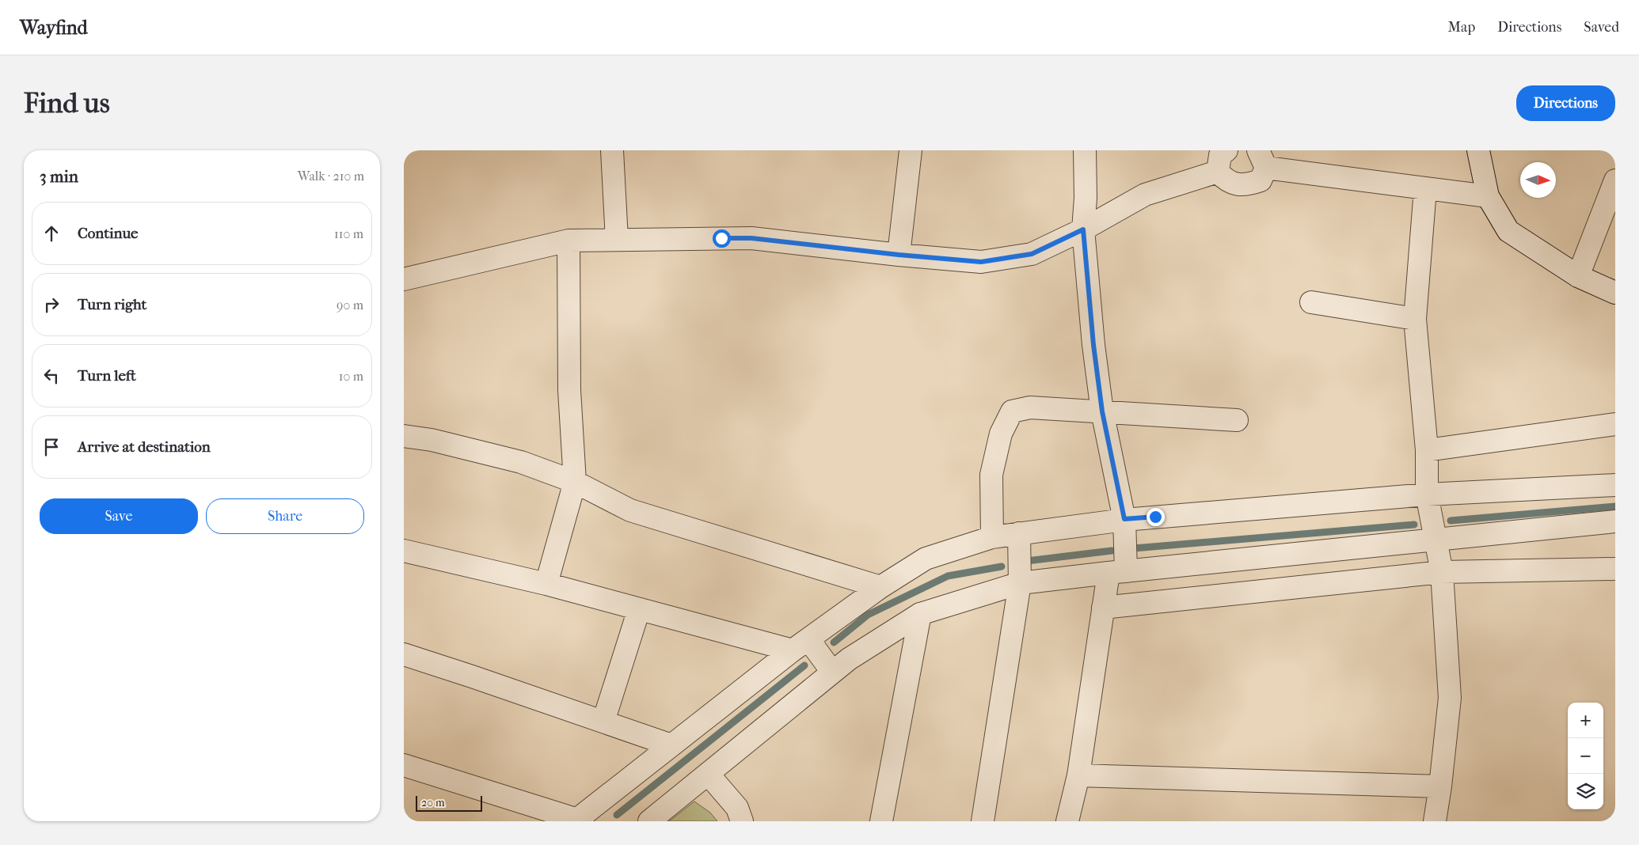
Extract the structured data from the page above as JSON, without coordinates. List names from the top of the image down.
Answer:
{
  "scale_bar": "20 m",
  "north": "right",
  "page": {
    "header": "Wayfind",
    "nav": ["Map", "Directions", "Saved"],
    "buttons": [
      "Directions",
      ["Save", "Share"]
    ],
    "title": "Find us",
    "heading": ["3 min", "Walk · 210 m"],
    "list": [
      ["Continue", "110 m"],
      ["Turn right", "90 m"],
      ["Turn left", "10 m"],
      "Arrive at destination"
    ],
    "map_buttons": ["+", "−"],
    "scale": "20 m"
  }
}
